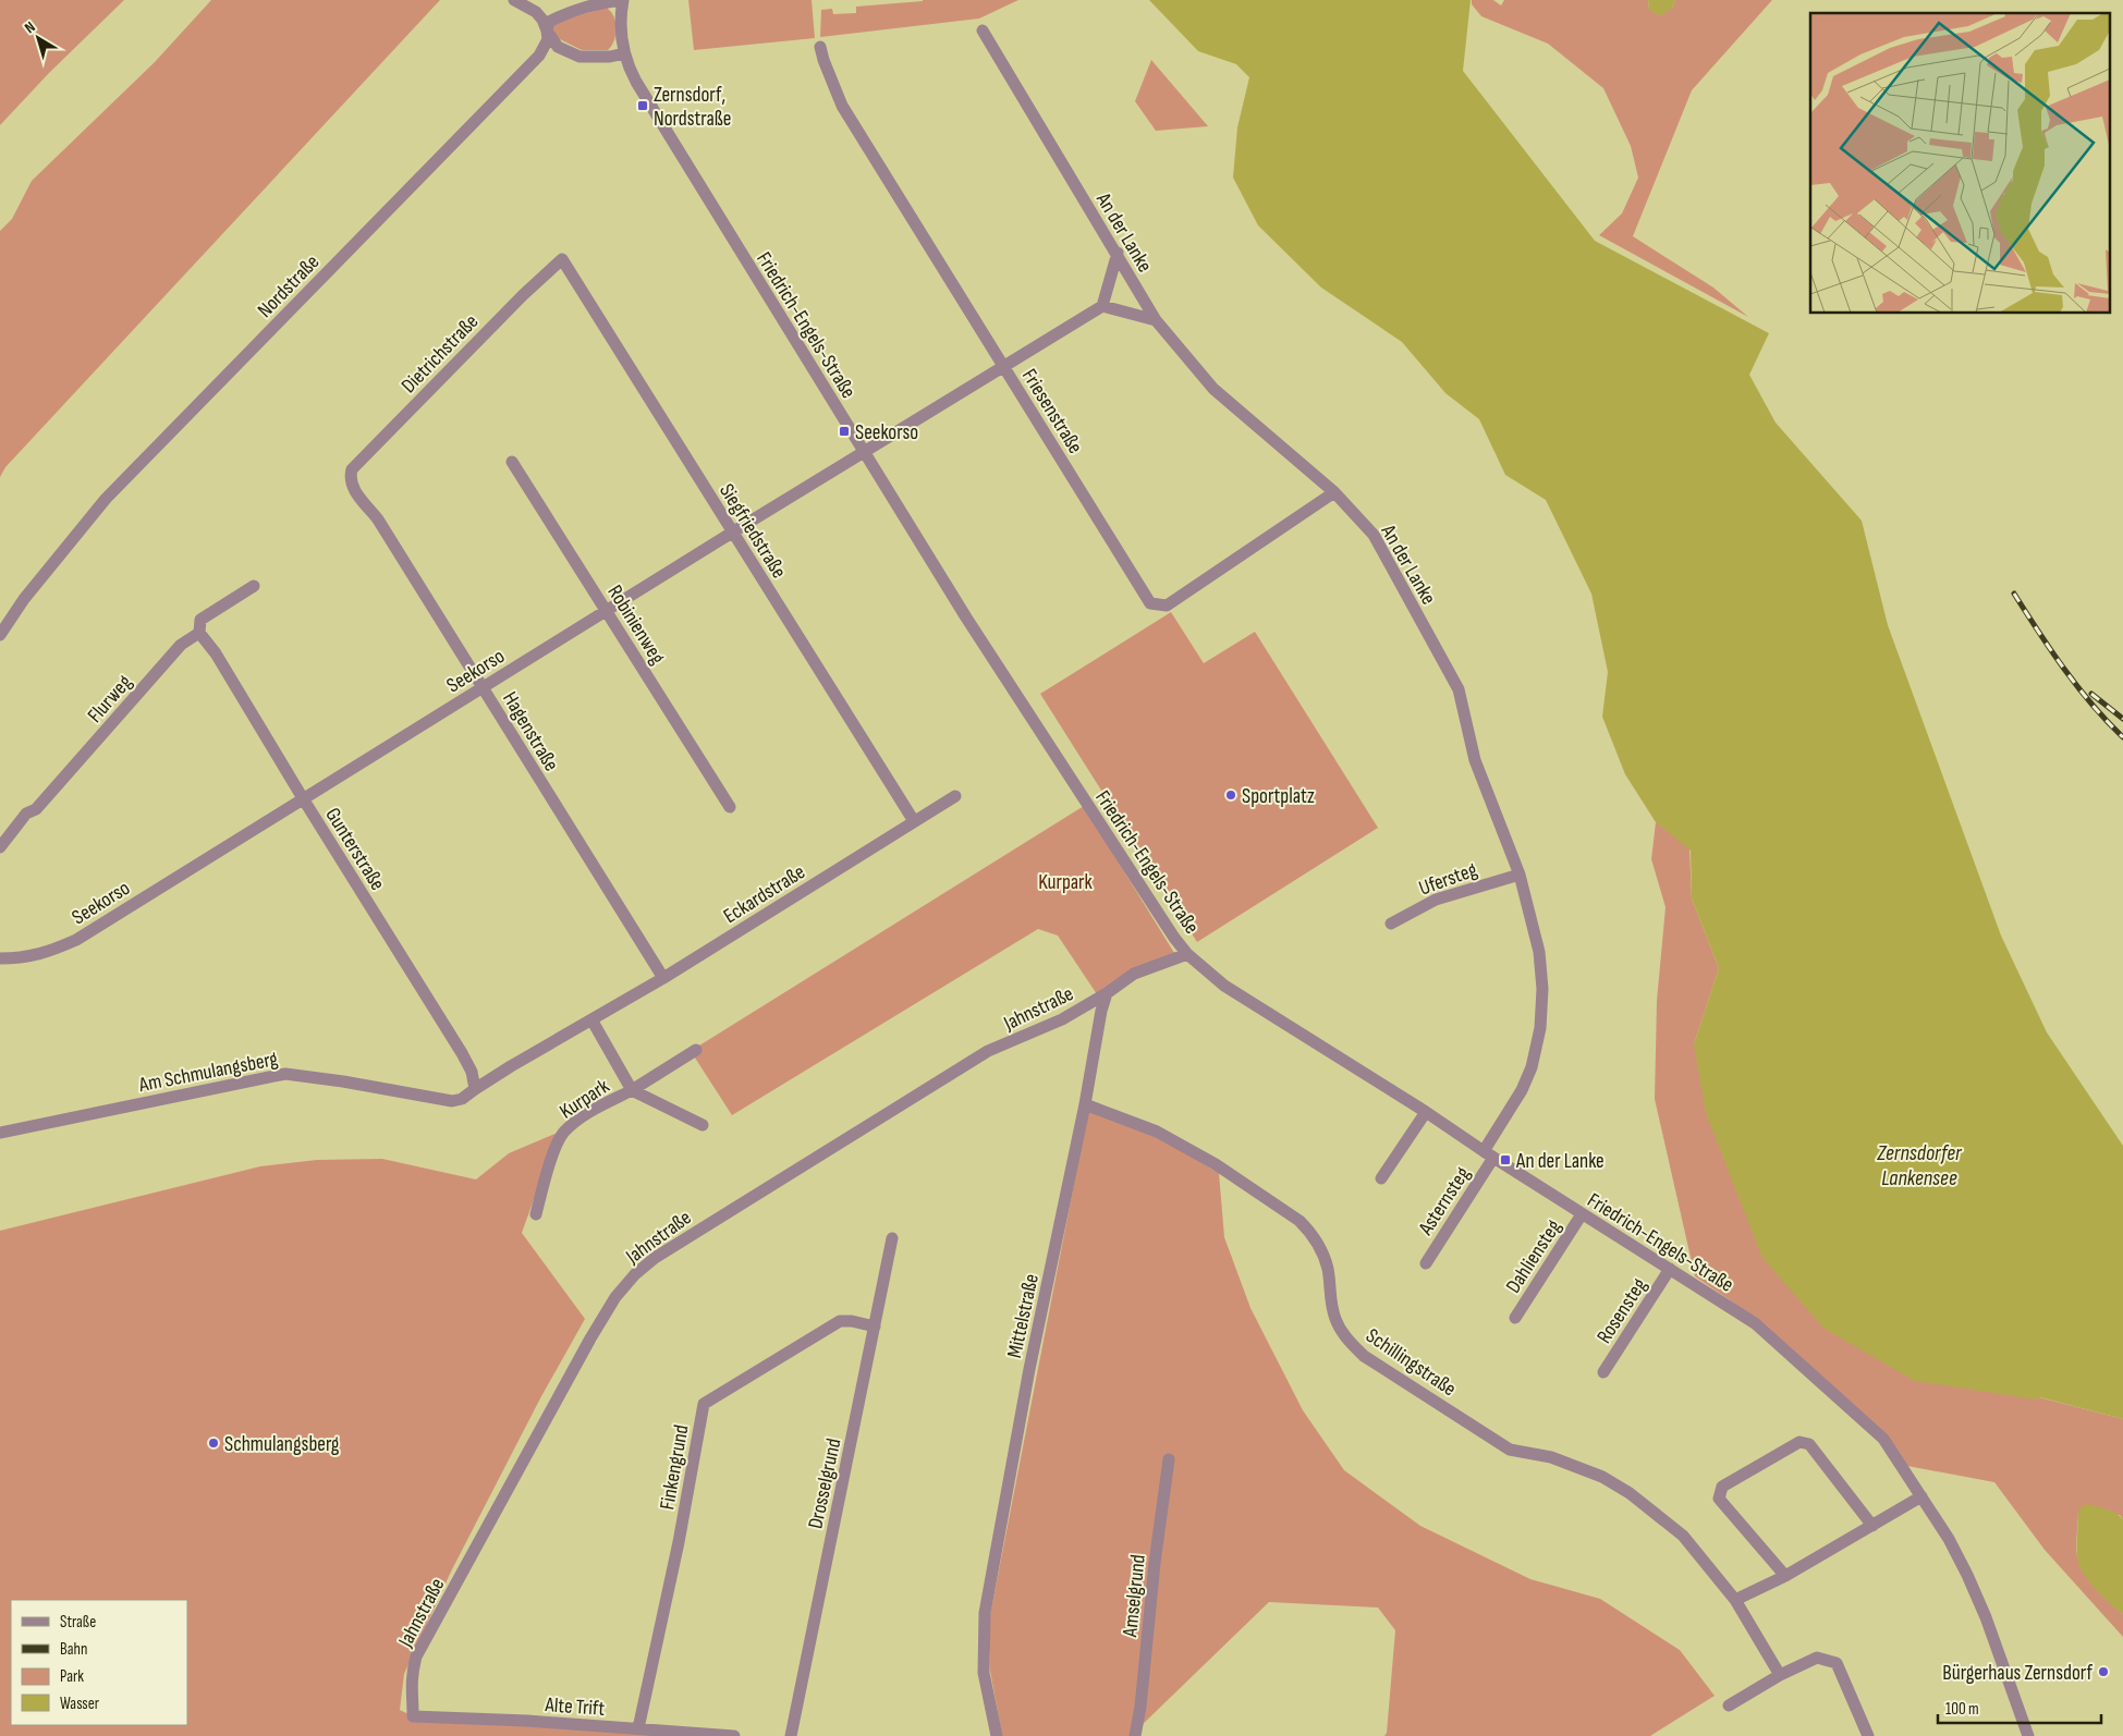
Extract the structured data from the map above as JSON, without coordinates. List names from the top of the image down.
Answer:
{
  "streets": {
    "street": [
      "An der Lanke",
      "Nordstraße",
      "Friedrich-Engels-Straße",
      "Dietrichstraße",
      "Friesenstraße",
      "Siegfriedstraße",
      "Robinienweg",
      "Seekorso",
      "Flurweg",
      "Hagenstraße",
      "Gunterstraße",
      "Ufersteg",
      "Eckardstraße",
      "Jahnstraße",
      "Am Schmulangsberg",
      "Kurpark",
      "Asternsteg",
      "Dahliensteg",
      "Rosensteg",
      "Mittelstraße",
      "Schillingstraße",
      "Finkengrund",
      "Drosselgrund",
      "Amselgrund",
      "Alte Trift"
    ]
  },
  "crossings": [
    ["An der Lanke", "Friedrich-Engels-Straße"],
    ["An der Lanke", "Friesenstraße"],
    ["An der Lanke", "Ufersteg"],
    ["An der Lanke", "Asternsteg"],
    ["Nordstraße", "Friedrich-Engels-Straße"],
    ["Friedrich-Engels-Straße", "Seekorso"],
    ["Friedrich-Engels-Straße", "Asternsteg"],
    ["Friedrich-Engels-Straße", "Dahliensteg"],
    ["Friedrich-Engels-Straße", "Rosensteg"],
    ["Dietrichstraße", "Siegfriedstraße"],
    ["Dietrichstraße", "Hagenstraße"],
    ["Friesenstraße", "Seekorso"],
    ["Siegfriedstraße", "Seekorso"],
    ["Siegfriedstraße", "Eckardstraße"],
    ["Robinienweg", "Seekorso"],
    ["Seekorso", "Hagenstraße"],
    ["Seekorso", "Gunterstraße"],
    ["Flurweg", "Gunterstraße"],
    ["Hagenstraße", "Eckardstraße"],
    ["Gunterstraße", "Am Schmulangsberg"],
    ["Eckardstraße", "Am Schmulangsberg"],
    ["Jahnstraße", "Mittelstraße"],
    ["Jahnstraße", "Alte Trift"],
    ["Mittelstraße", "Schillingstraße"],
    ["Finkengrund", "Drosselgrund"],
    ["Finkengrund", "Alte Trift"]
  ],
  "water": ["Zernsdorfer Lankensee"],
  "parks": ["Kurpark"],
  "places": {
    "transit": ["Zernsdorf, Nordstraße", "Seekorso", "An der Lanke"],
    "other": ["Sportplatz", "Schmulangsberg", "Bürgerhaus Zernsdorf"]
  },
  "legend": [
    "Straße",
    "Bahn",
    "Park",
    "Wasser"
  ],
  "scale_bar": "100 m",
  "north": "top left"
}
